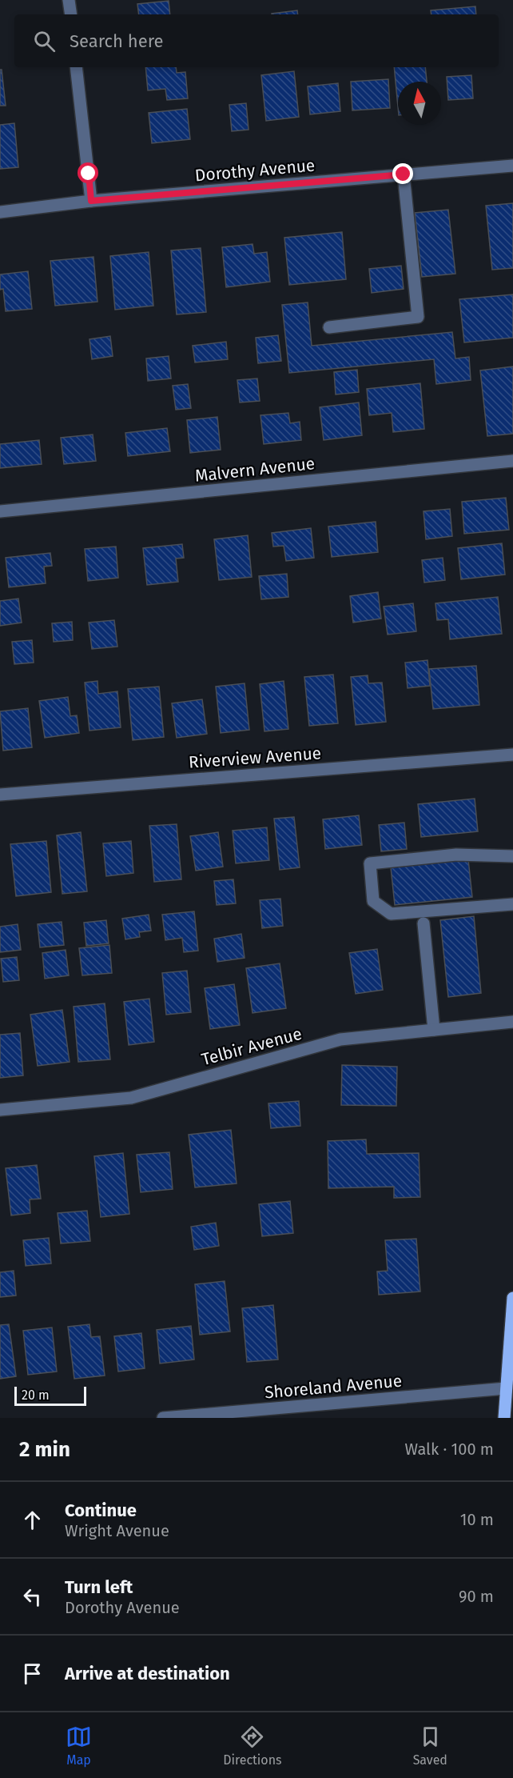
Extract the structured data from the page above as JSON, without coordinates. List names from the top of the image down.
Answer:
{
  "streets": {
    "street": [
      "Dorothy Avenue",
      "Malvern Avenue",
      "Riverview Avenue",
      "Telbir Avenue",
      "Shoreland Avenue"
    ]
  },
  "scale_bar": "20 m",
  "north": "top",
  "page": {
    "search": "Search here",
    "scale": "20 m",
    "heading": ["2 min", "Walk · 100 m"],
    "list": [
      ["Continue", "Wright Avenue", "10 m"],
      ["Turn left", "Dorothy Avenue", "90 m"],
      "Arrive at destination"
    ],
    "nav": ["Map", "Directions", "Saved"]
  }
}
